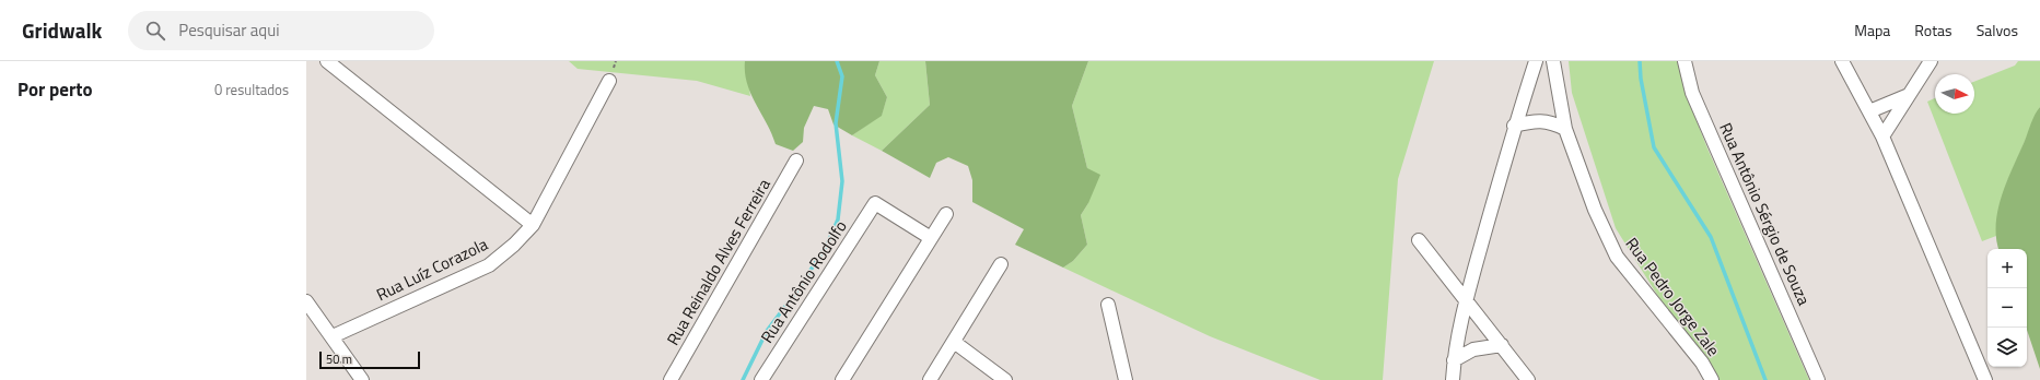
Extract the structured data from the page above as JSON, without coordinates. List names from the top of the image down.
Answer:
{
  "streets": {
    "street": [
      "Rua Antônio Sérgio de Souza",
      "Rua Reinaldo Alves Ferreira",
      "Rua Luíz Corazola",
      "Rua Antônio Rodolfo",
      "Rua Pedro Jorge Zale"
    ]
  },
  "scale_bar": "50 m",
  "north": "right",
  "page": {
    "header": "Gridwalk",
    "search": "Pesquisar aqui",
    "nav": ["Mapa", "Rotas", "Salvos"],
    "heading": ["Por perto", "0 resultados"],
    "map_buttons": ["+", "−"],
    "scale": "50 m"
  }
}
